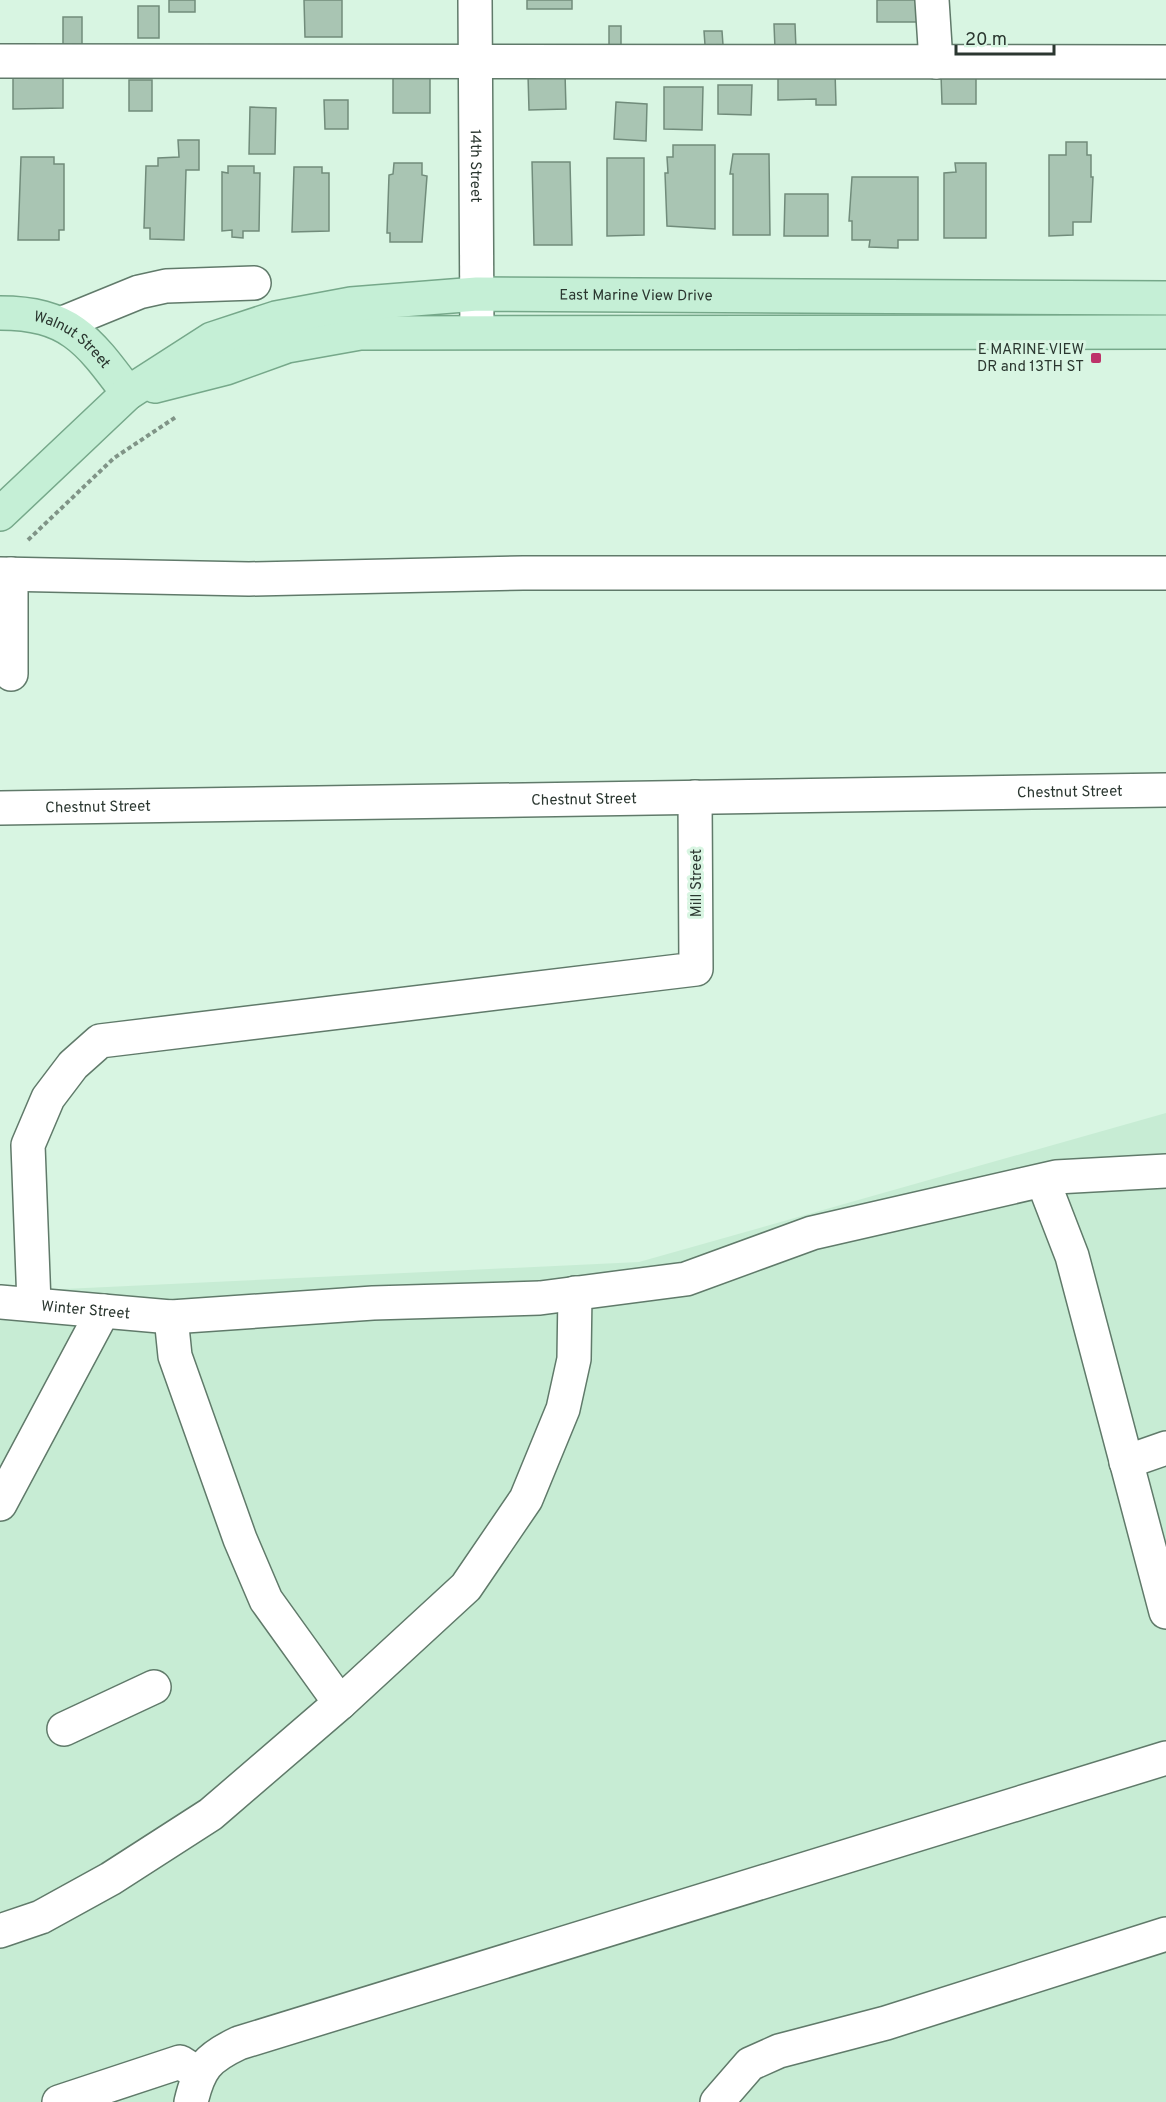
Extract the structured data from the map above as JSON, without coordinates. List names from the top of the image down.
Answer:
{
  "streets": {
    "main road": ["East Marine View Drive", "Walnut Street"],
    "street": [
      "14th Street",
      "Chestnut Street",
      "Mill Street",
      "Winter Street"
    ]
  },
  "crossings": [
    ["14th Street", "East Marine View Drive"],
    ["East Marine View Drive", "Walnut Street"],
    ["Chestnut Street", "Mill Street"],
    ["Mill Street", "Winter Street"]
  ],
  "places": {
    "transit": ["E MARINE VIEW DR and 13TH ST"]
  },
  "scale_bar": "20 m"
}
